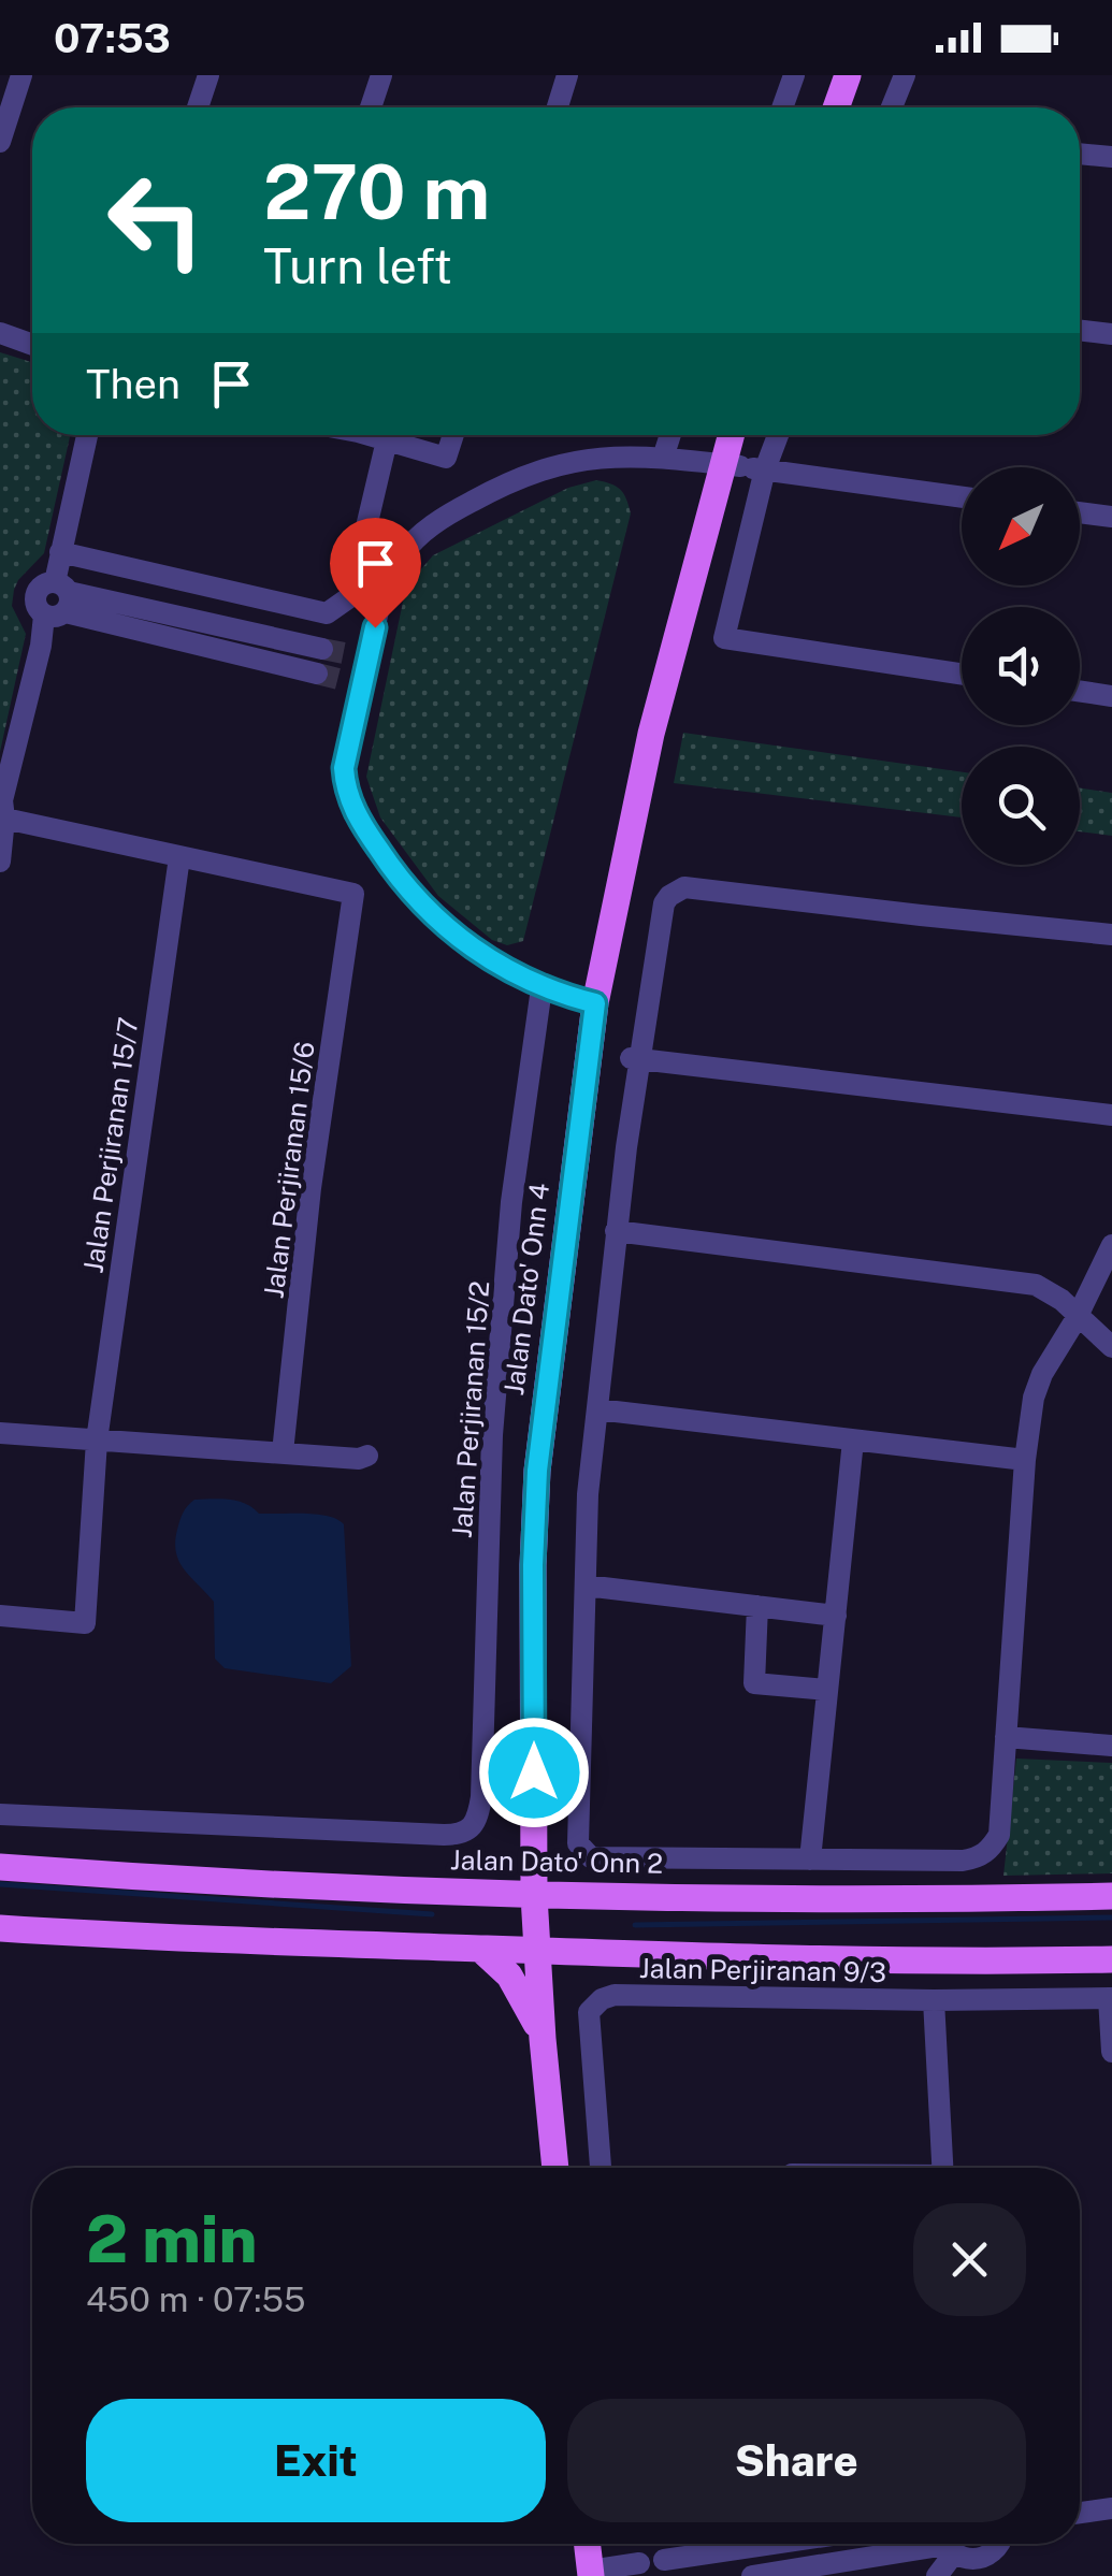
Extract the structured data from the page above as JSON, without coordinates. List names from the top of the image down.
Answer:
{
  "streets": {
    "main road": ["Jalan Dato' Onn 4", "Jalan Dato' Onn 2"],
    "street": [
      "Jalan Perjiranan 15/7",
      "Jalan Perjiranan 15/6",
      "Jalan Perjiranan 15/2",
      "Jalan Perjiranan 9/3"
    ]
  },
  "crossings": [
    ["Jalan Perjiranan 15/7", "Jalan Perjiranan 15/6"],
    ["Jalan Dato' Onn 4", "Jalan Dato' Onn 2"]
  ],
  "north": "bottom left",
  "page": {
    "status": "07:53",
    "turn": ["270 m", "Turn left"],
    "then": "Then",
    "heading": ["2 min", "450 m · 07:55"],
    "buttons": ["Exit", "Share"]
  }
}
